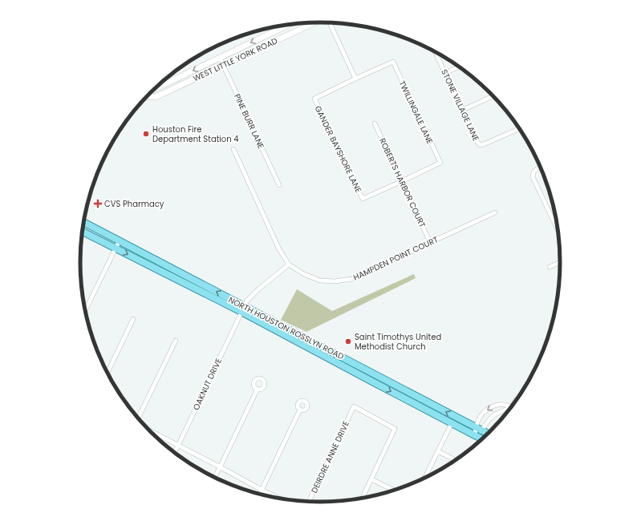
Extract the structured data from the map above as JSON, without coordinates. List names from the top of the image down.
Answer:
{
  "streets": {
    "main road": ["WEST LITTLE YORK ROAD", "NORTH HOUSTON ROSSLYN ROAD"],
    "street": [
      "STONE VILLAGE LANE",
      "TWILLINGALE LANE",
      "PINE BURR LANE",
      "GANDER BAYSHORE LANE",
      "ROBERTS HARBOR COURT",
      "HAMPDEN POINT COURT",
      "OAKNUT DRIVE",
      "DEIRDRE ANNE DRIVE"
    ]
  },
  "crossings": [
    ["WEST LITTLE YORK ROAD", "PINE BURR LANE"],
    ["TWILLINGALE LANE", "GANDER BAYSHORE LANE"],
    ["TWILLINGALE LANE", "ROBERTS HARBOR COURT"],
    ["GANDER BAYSHORE LANE", "ROBERTS HARBOR COURT"],
    ["ROBERTS HARBOR COURT", "HAMPDEN POINT COURT"],
    ["HAMPDEN POINT COURT", "OAKNUT DRIVE"],
    ["NORTH HOUSTON ROSSLYN ROAD", "OAKNUT DRIVE"]
  ],
  "places": {
    "other": ["Houston Fire Department Station 4", "Saint Timothys United Methodist Church"],
    "health": ["CVS Pharmacy"]
  }
}
